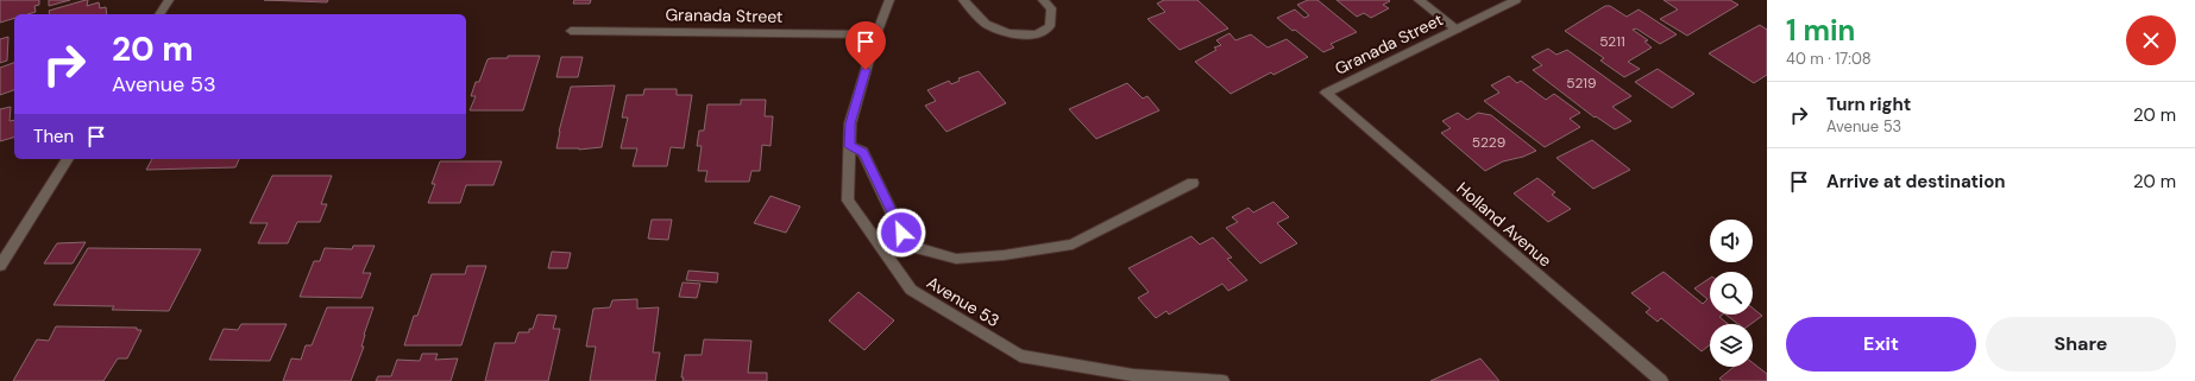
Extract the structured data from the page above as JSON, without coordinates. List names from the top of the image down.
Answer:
{
  "streets": {
    "street": ["Granada Street", "Holland Avenue", "Avenue 53"]
  },
  "crossings": [
    ["Granada Street", "Holland Avenue"],
    ["Granada Street", "Avenue 53"]
  ],
  "house_numbers": ["5211", "5219", "5229"],
  "page": {
    "heading": ["1 min", "40 m · 17:08"],
    "turn": ["20 m", "Avenue 53"],
    "list": [
      {
        "name": "Turn right",
        "note": "Avenue 53",
        "value": "20 m"
      },
      {
        "name": "Arrive at destination",
        "value": "20 m"
      }
    ],
    "then": "Then",
    "buttons": ["Exit", "Share"]
  }
}
